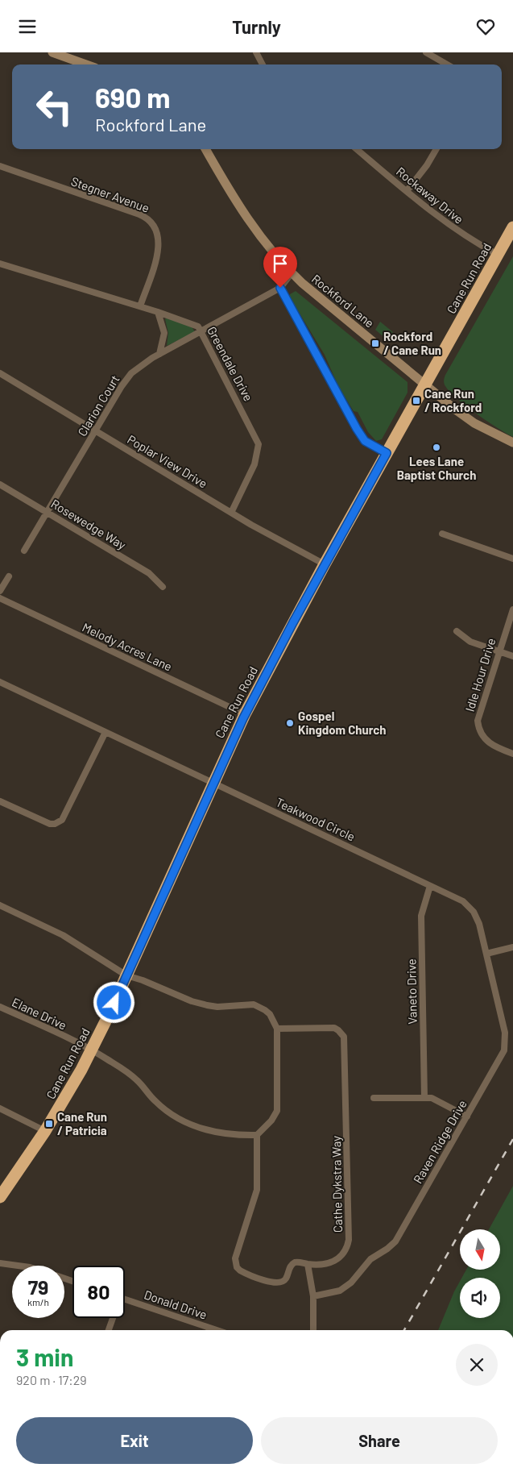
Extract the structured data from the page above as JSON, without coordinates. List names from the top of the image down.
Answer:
{
  "streets": {
    "highway": ["Cane Run Road"],
    "main road": ["Rockford Lane"],
    "street": [
      "Stegner Avenue",
      "Rockaway Drive",
      "Greendale Drive",
      "Clarion Court",
      "Poplar View Drive",
      "Rosewedge Way",
      "Melody Acres Lane",
      "Idle Hour Drive",
      "Teakwood Circle",
      "Vaneto Drive",
      "Elane Drive",
      "Raven Ridge Drive",
      "Cathe Dykstra Way",
      "Donald Drive"
    ]
  },
  "crossings": [
    ["Stegner Avenue", "Greendale Drive"],
    ["Rockaway Drive", "Cane Run Road"],
    ["Cane Run Road", "Rockford Lane"],
    ["Cane Run Road", "Poplar View Drive"],
    ["Cane Run Road", "Melody Acres Lane"],
    ["Cane Run Road", "Teakwood Circle"],
    ["Cane Run Road", "Elane Drive"],
    ["Rockford Lane", "Clarion Court"],
    ["Greendale Drive", "Clarion Court"],
    ["Greendale Drive", "Poplar View Drive"],
    ["Clarion Court", "Poplar View Drive"],
    ["Clarion Court", "Rosewedge Way"],
    ["Teakwood Circle", "Vaneto Drive"],
    ["Teakwood Circle", "Raven Ridge Drive"]
  ],
  "places": {
    "transit": ["Rockford / Cane Run", "Cane Run / Rockford", "Cane Run / Patricia"],
    "other": ["Lees Lane Baptist Church", "Gospel Kingdom Church"]
  },
  "north": "bottom",
  "page": {
    "header": "Turnly",
    "turn": ["690 m", "Rockford Lane"],
    "speed": "79 km/h",
    "limit": "80",
    "heading": ["3 min", "920 m · 17:29"],
    "buttons": ["Exit", "Share"]
  }
}
